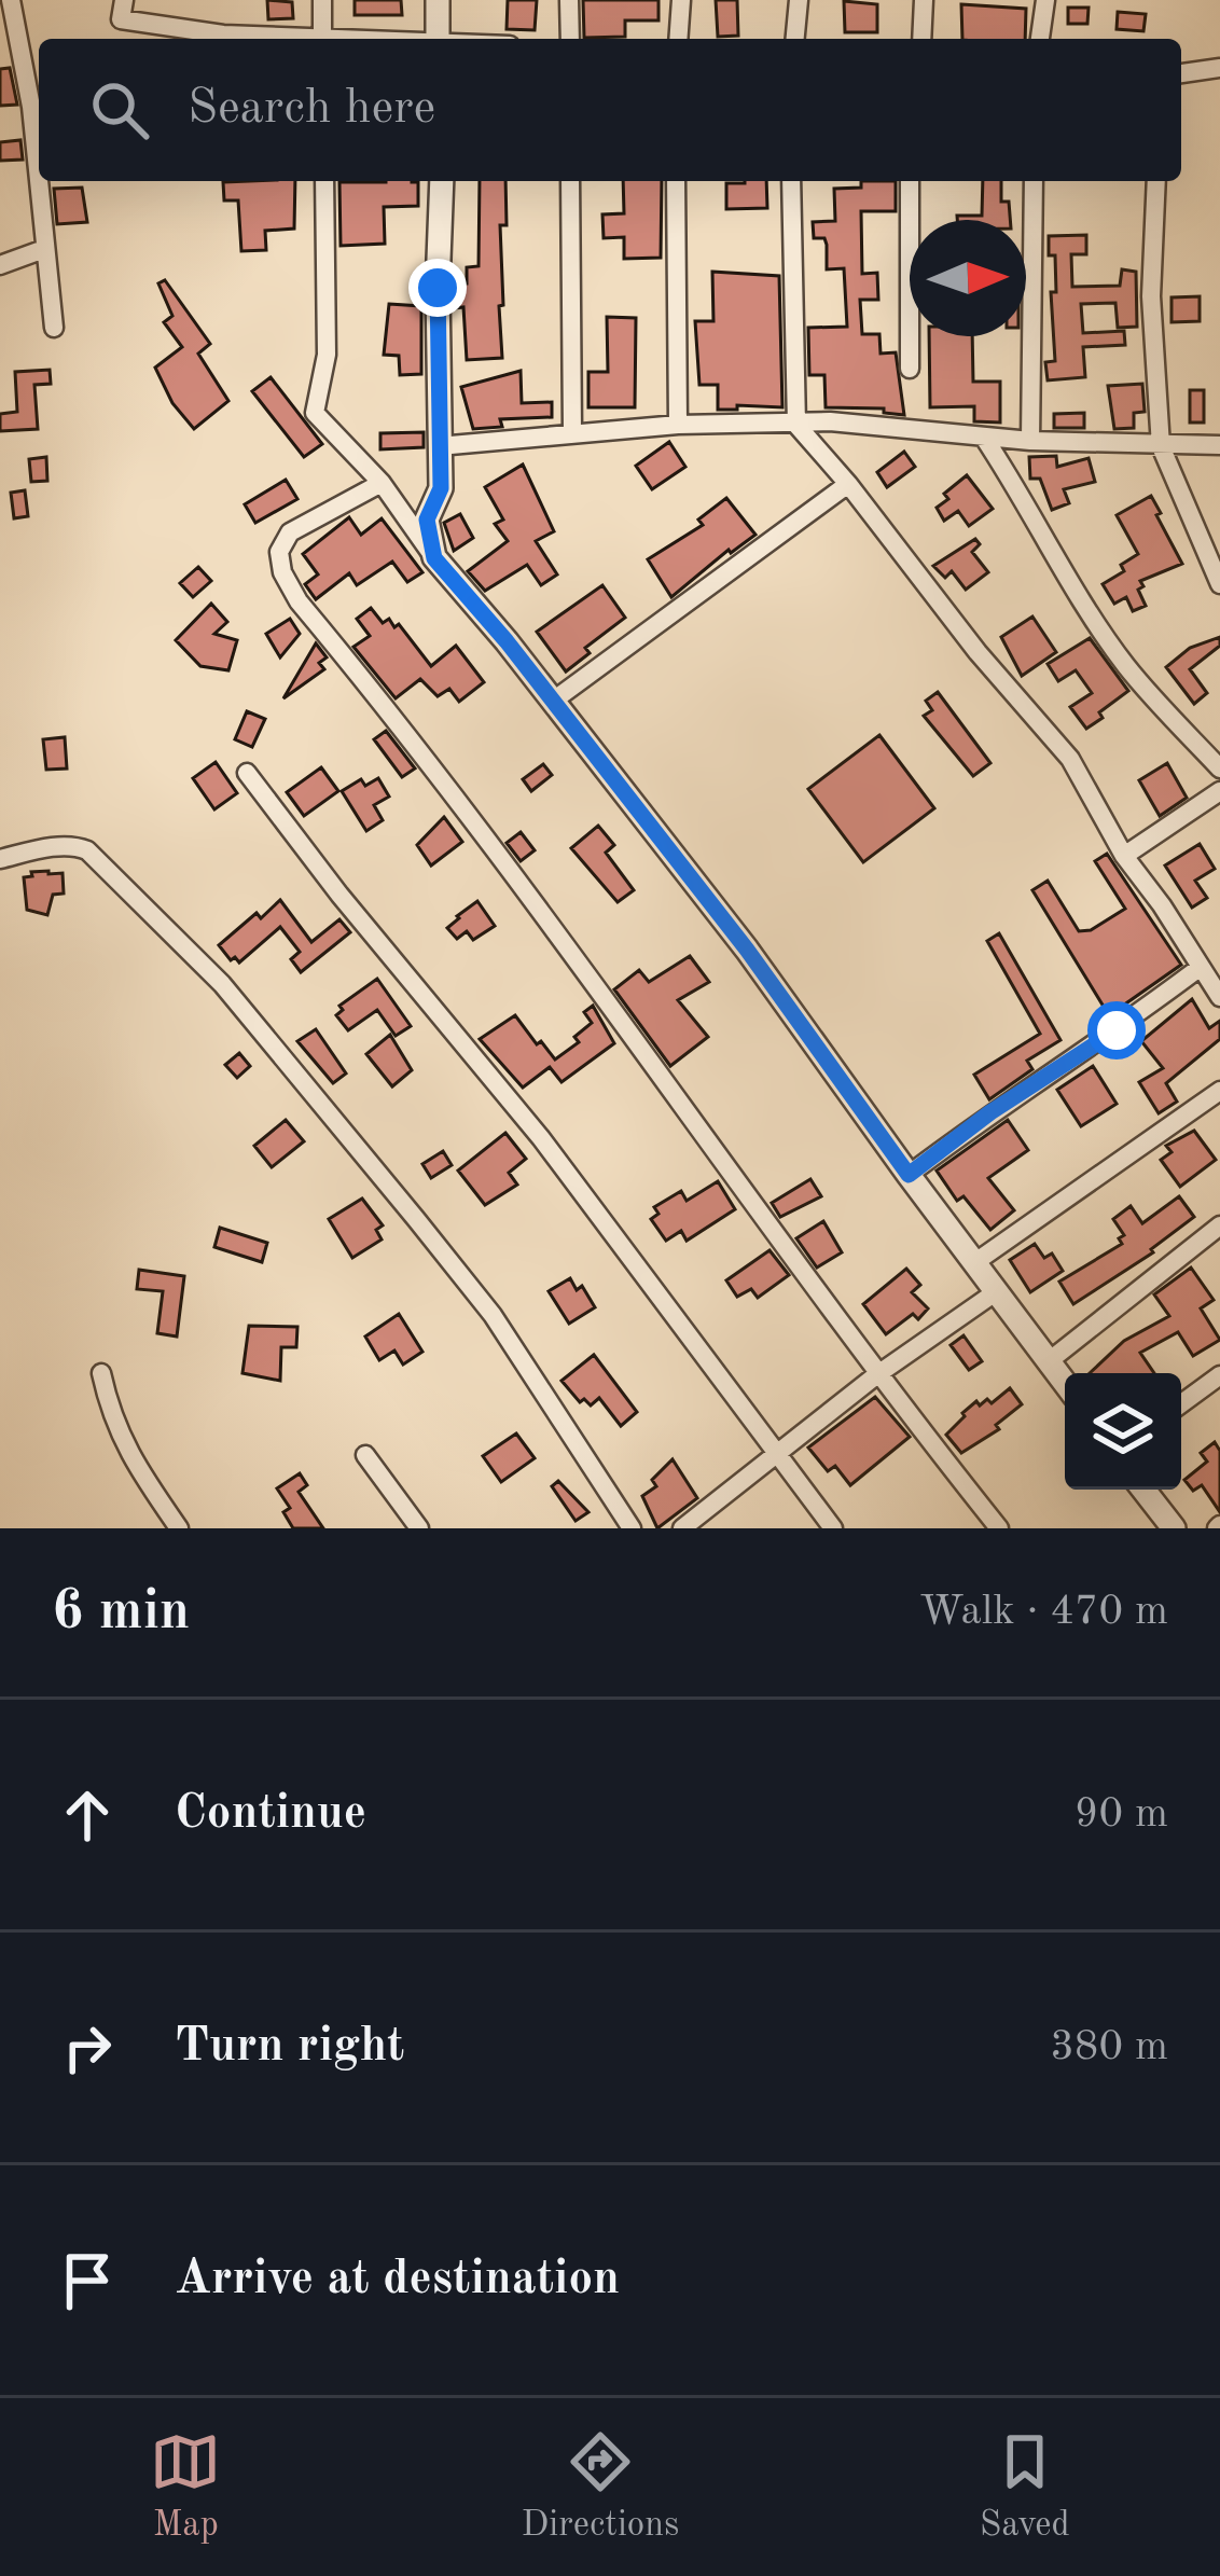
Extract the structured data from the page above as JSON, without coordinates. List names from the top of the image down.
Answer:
{
  "north": "right",
  "page": {
    "search": "Search here",
    "heading": ["6 min", "Walk · 470 m"],
    "list": [
      ["Continue", "90 m"],
      ["Turn right", "380 m"],
      "Arrive at destination"
    ],
    "nav": ["Map", "Directions", "Saved"]
  }
}
